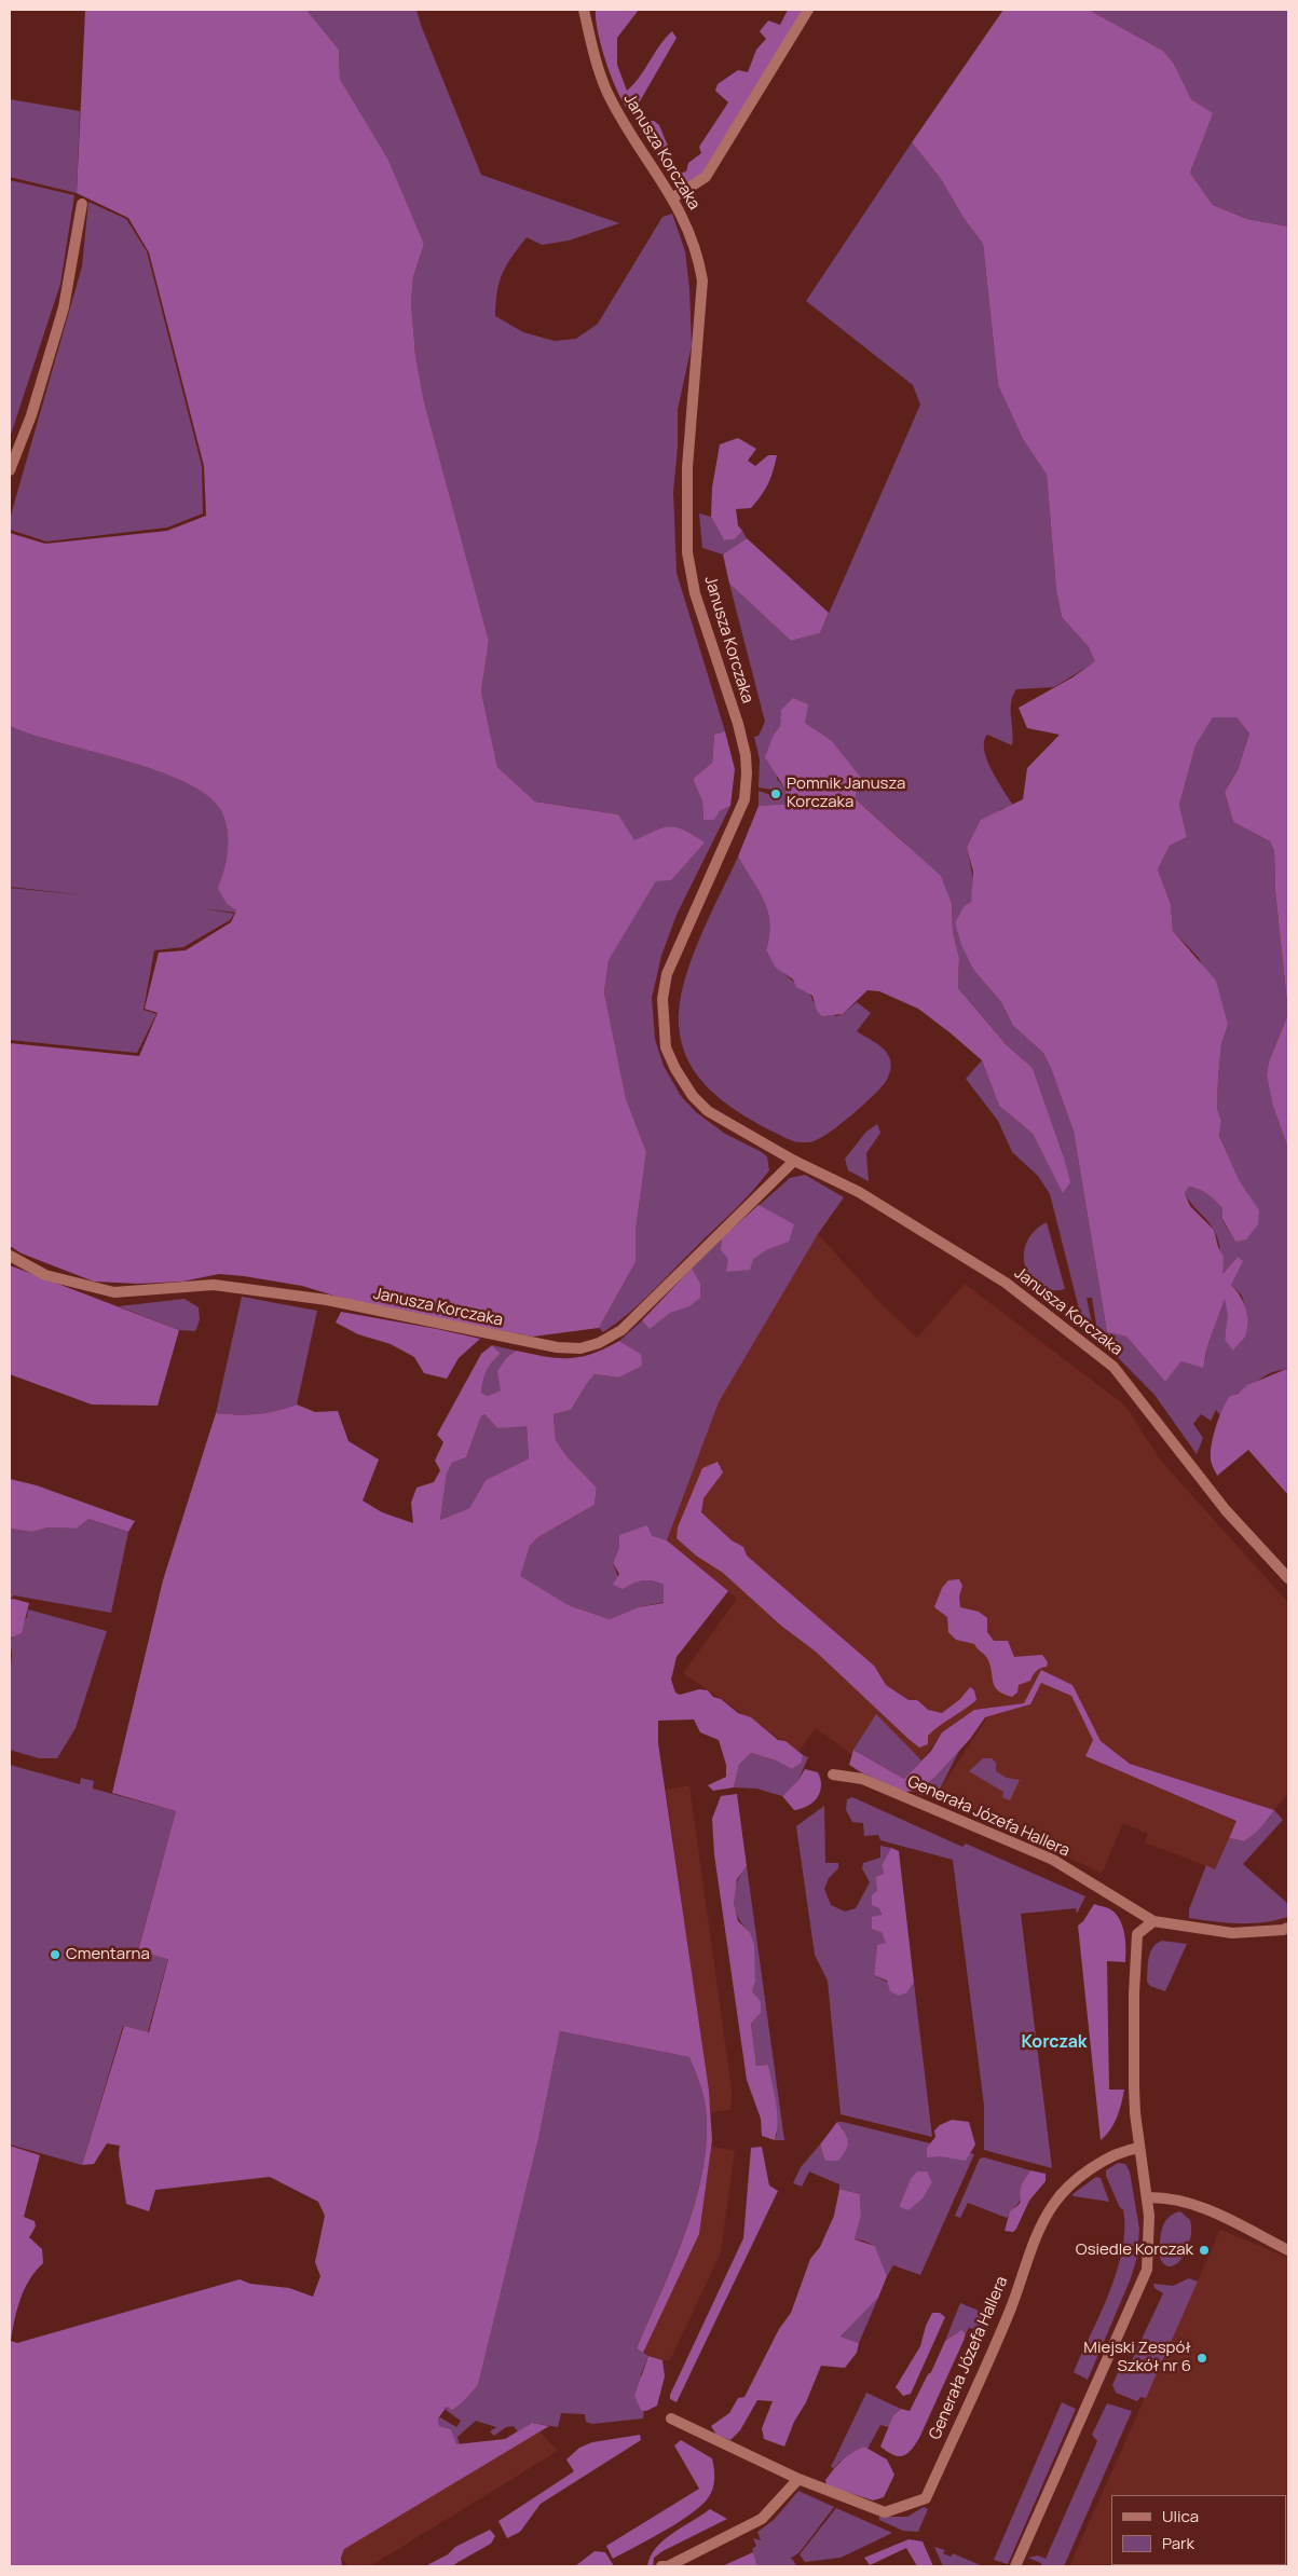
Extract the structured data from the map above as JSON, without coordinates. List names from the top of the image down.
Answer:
{
  "streets": {
    "street": ["Janusza Korczaka", "Generała Józefa Hallera"]
  },
  "districts": ["Korczak"],
  "places": [
    "Pomnik Janusza Korczaka",
    "Cmentarna",
    "Osiedle Korczak",
    "Miejski Zespół Szkół nr 6"
  ],
  "legend": ["Ulica", "Park"]
}
